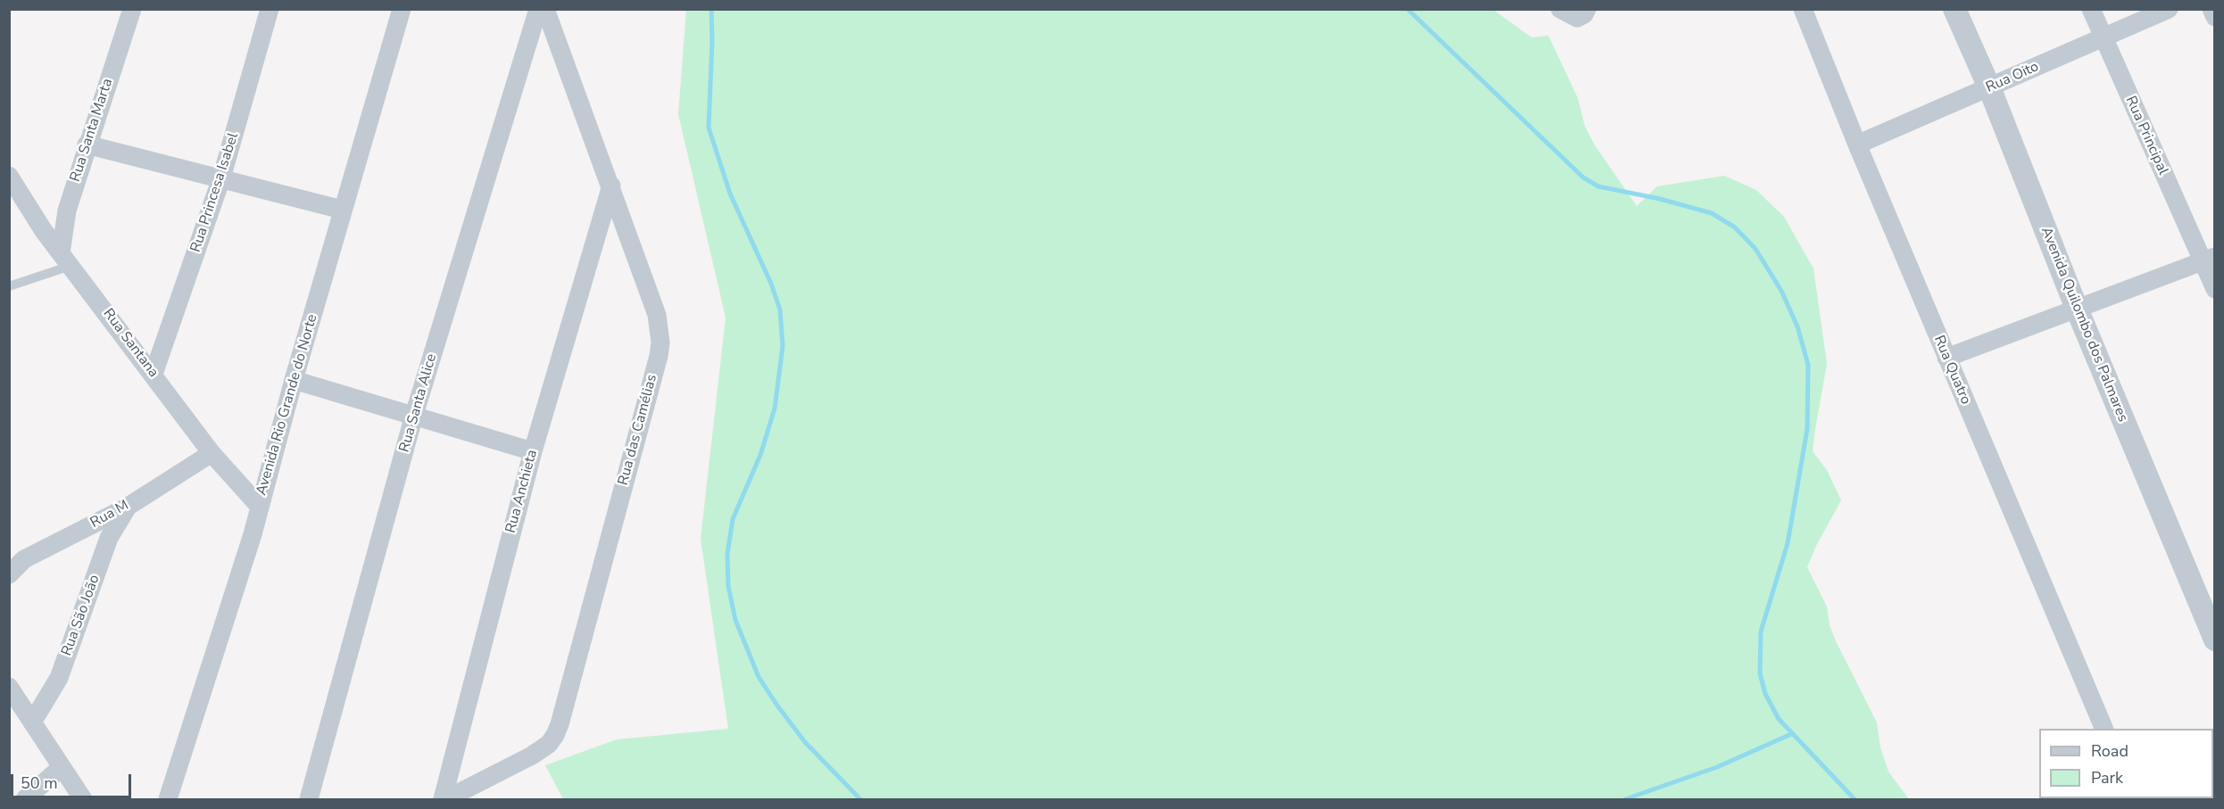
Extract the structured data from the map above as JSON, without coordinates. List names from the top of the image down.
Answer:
{
  "streets": {
    "street": [
      "Rua Oito",
      "Rua Santa Marta",
      "Rua Principal",
      "Rua Princesa Isabel",
      "Avenida Quilombo dos Palmares",
      "Rua Santana",
      "Rua Quatro",
      "Rua Santa Alice",
      "Avenida Rio Grande do Norte",
      "Rua das Camélias",
      "Rua Anchieta",
      "Rua M",
      "Rua São João"
    ]
  },
  "crossings": [
    ["Rua Oito", "Rua Principal"],
    ["Rua Oito", "Avenida Quilombo dos Palmares"],
    ["Rua Oito", "Rua Quatro"],
    ["Rua Santa Marta", "Rua Santana"],
    ["Rua Princesa Isabel", "Rua Santana"],
    ["Rua Santana", "Avenida Rio Grande do Norte"],
    ["Rua Santana", "Rua M"],
    ["Rua das Camélias", "Rua Anchieta"],
    ["Rua M", "Rua São João"]
  ],
  "legend": ["Road", "Park"],
  "scale_bar": "50 m"
}
